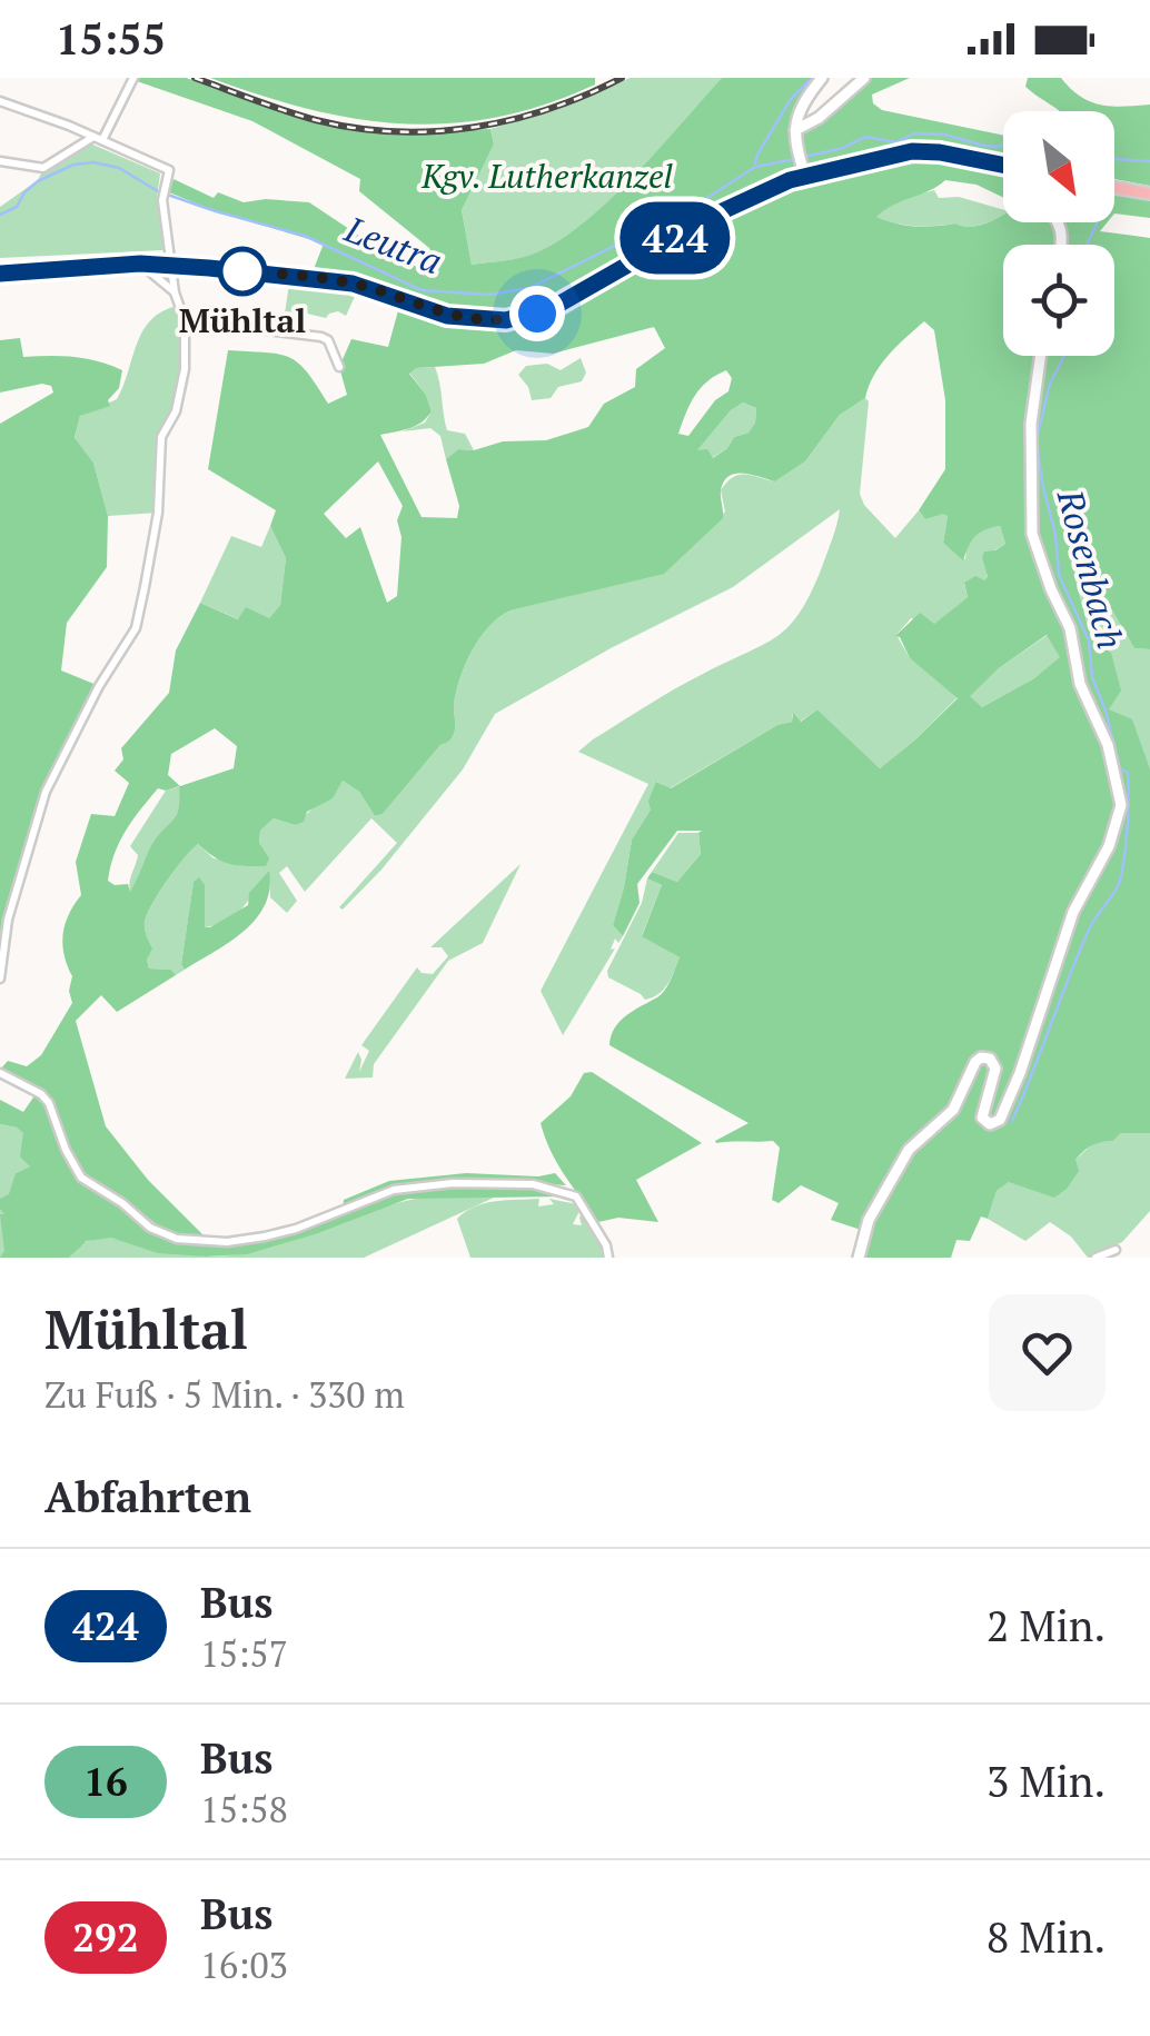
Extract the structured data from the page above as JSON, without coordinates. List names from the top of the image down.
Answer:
{
  "water": ["Leutra", "Rosenbach"],
  "parks": ["Kgv. Lutherkanzel"],
  "places": ["Mühltal"],
  "lines": ["bus line 424"],
  "north": "bottom right",
  "page": {
    "status": "15:55",
    "on_map": "424",
    "heading": [
      ["Mühltal", "Zu Fuß · 5 Min. · 330 m"],
      "Abfahrten"
    ],
    "list": [
      {
        "mark": "424",
        "name": "Bus",
        "note": "15:57",
        "value": "2 Min."
      },
      {
        "mark": "16",
        "name": "Bus",
        "note": "15:58",
        "value": "3 Min."
      },
      {
        "mark": "292",
        "name": "Bus",
        "note": "16:03",
        "value": "8 Min."
      }
    ]
  }
}
